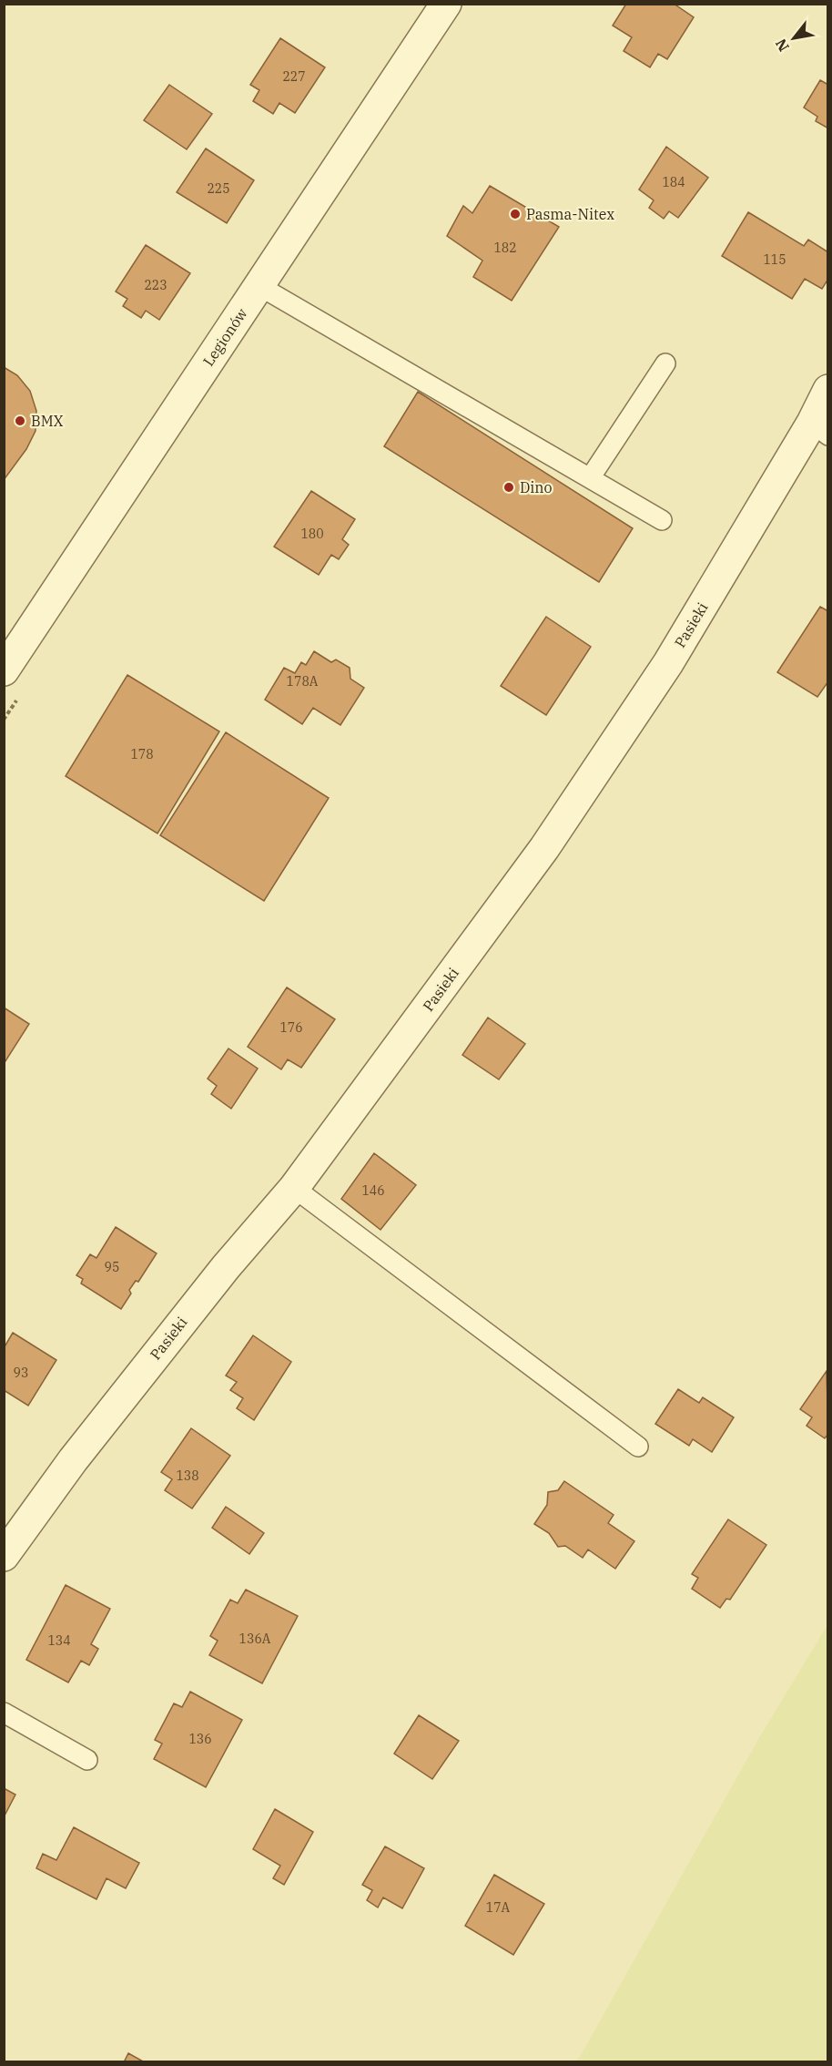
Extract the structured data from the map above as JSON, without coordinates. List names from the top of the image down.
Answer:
{
  "streets": {
    "street": ["Legionów", "Pasieki"]
  },
  "places": ["Pasma-Nitex", "BMX", "Dino"],
  "house_numbers": [
    "227",
    "184",
    "225",
    "182",
    "115",
    "223",
    "180",
    "178A",
    "178",
    "176",
    "146",
    "95",
    "93",
    "138",
    "136A",
    "134",
    "136",
    "17A"
  ],
  "north": "bottom left"
}
